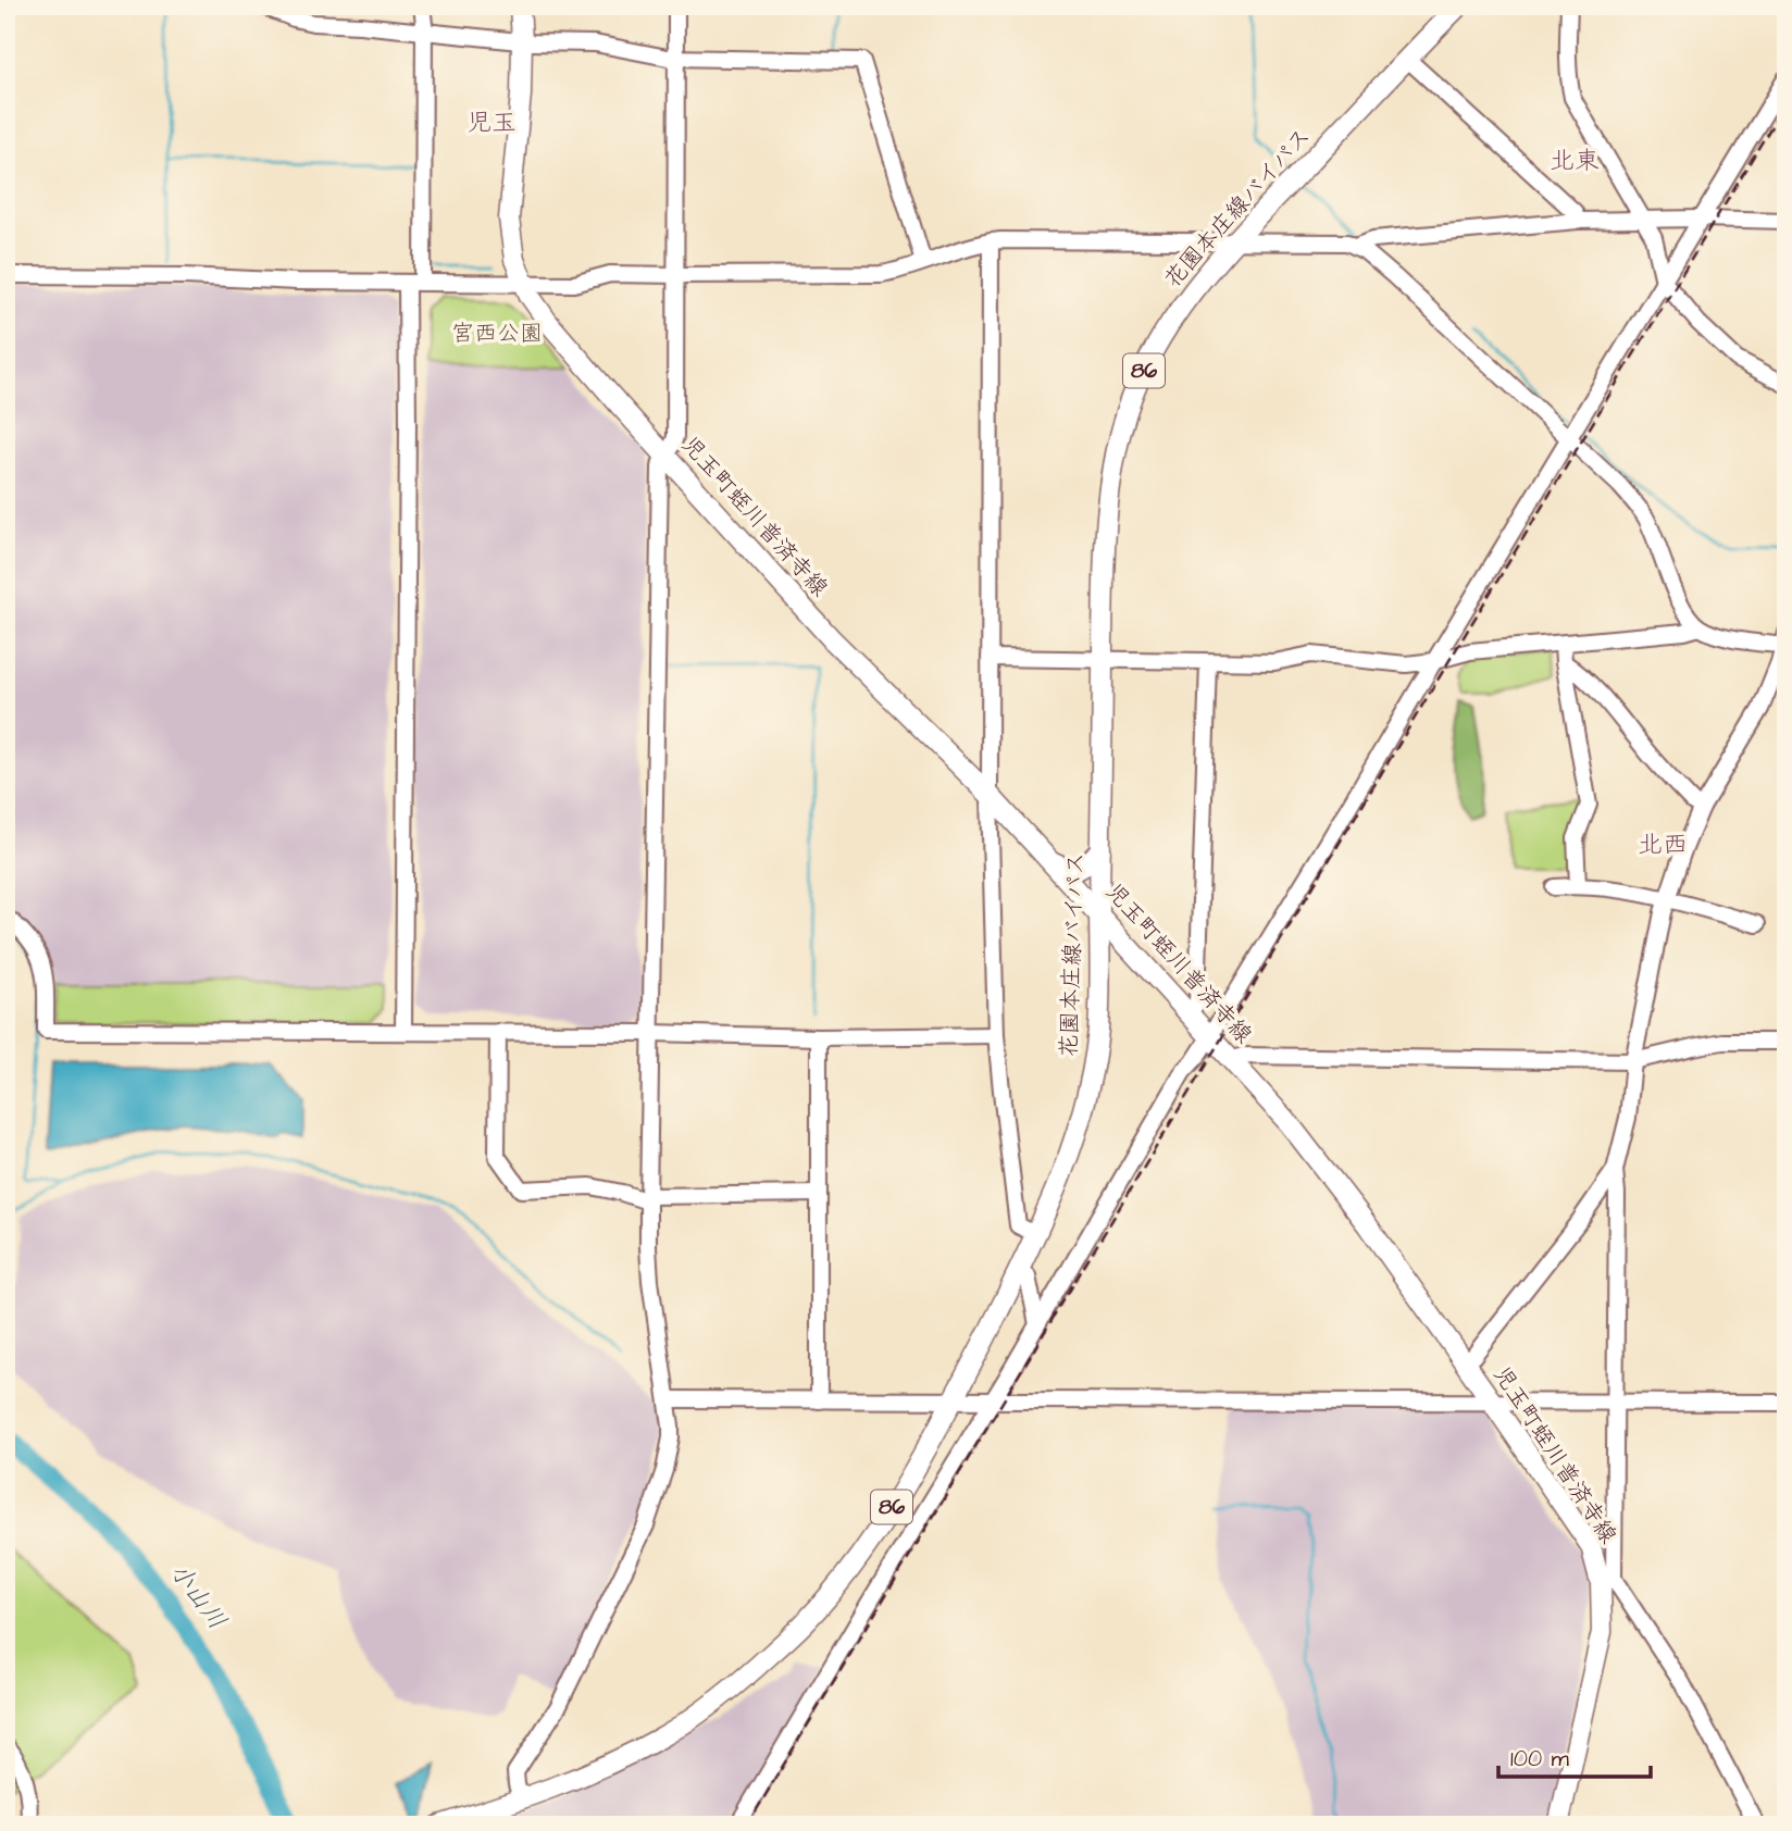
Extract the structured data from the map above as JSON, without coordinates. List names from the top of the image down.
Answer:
{
  "streets": {
    "main road": ["花園本庄線バイパス", "86", "児玉町蛭川普済寺線"]
  },
  "crossings": [
    ["花園本庄線バイパス", "児玉町蛭川普済寺線"]
  ],
  "districts": ["児玉", "北東", "北西"],
  "water": ["小山川"],
  "parks": ["宮西公園"],
  "scale_bar": "100 m"
}
